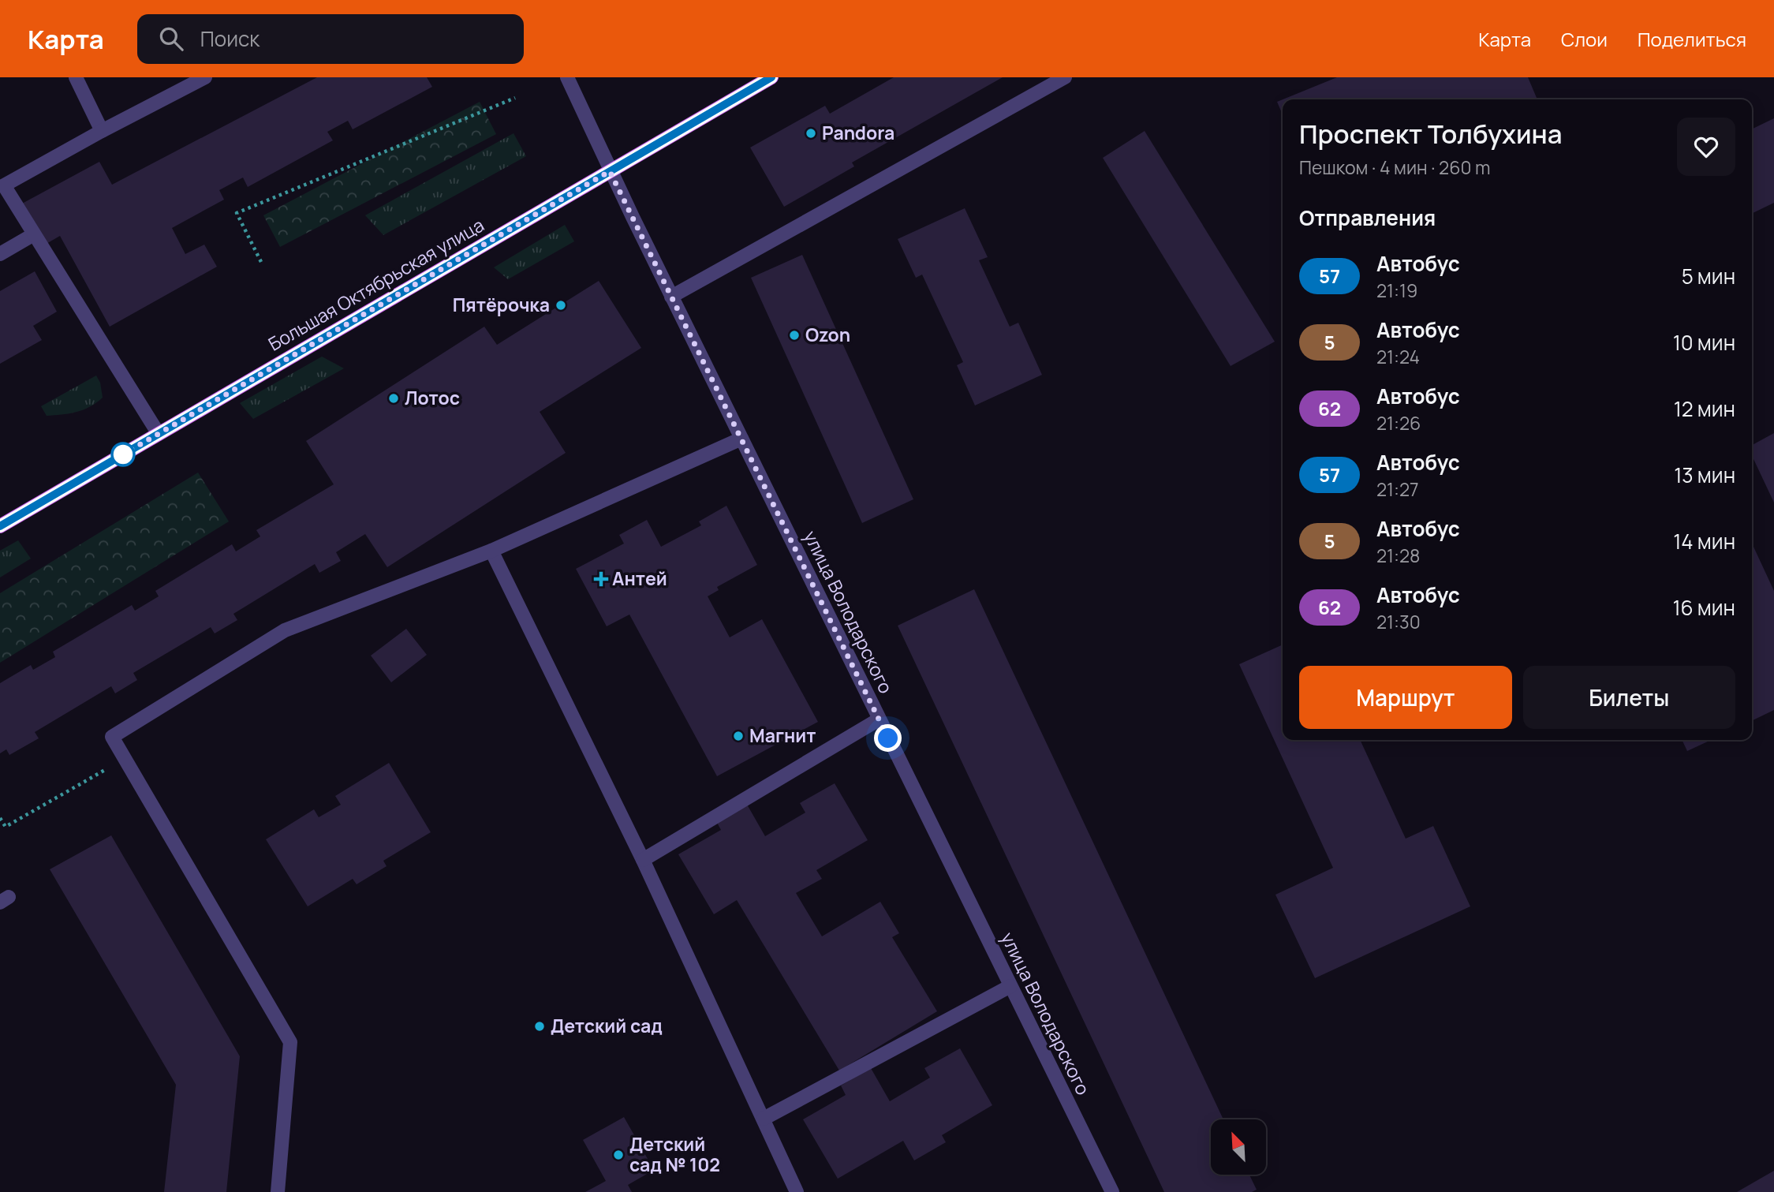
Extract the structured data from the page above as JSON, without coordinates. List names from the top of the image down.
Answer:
{
  "streets": {
    "main road": ["Большая Октябрьская улица"],
    "street": ["улица Володарского"]
  },
  "crossings": [
    ["Большая Октябрьская улица", "улица Володарского"]
  ],
  "places": {
    "other": [
      "Pandora",
      "Пятёрочка",
      "Ozon",
      "Лотос",
      "Магнит",
      "Детский сад",
      "Детский сад № 102"
    ],
    "health": ["Антей"]
  },
  "lines": ["bus line 57"],
  "north": "top left",
  "page": {
    "header": "Карта",
    "search": "Поиск",
    "nav": ["Карта", "Слои", "Поделиться"],
    "heading": [
      ["Проспект Толбухина", "Пешком · 4 мин · 260 m"],
      "Отправления"
    ],
    "list": [
      {
        "mark": "57",
        "name": "Автобус",
        "note": "21:19",
        "value": "5 мин"
      },
      {
        "mark": "5",
        "name": "Автобус",
        "note": "21:24",
        "value": "10 мин"
      },
      {
        "mark": "62",
        "name": "Автобус",
        "note": "21:26",
        "value": "12 мин"
      },
      {
        "mark": "57",
        "name": "Автобус",
        "note": "21:27",
        "value": "13 мин"
      },
      {
        "mark": "5",
        "name": "Автобус",
        "note": "21:28",
        "value": "14 мин"
      },
      {
        "mark": "62",
        "name": "Автобус",
        "note": "21:30",
        "value": "16 мин"
      }
    ],
    "buttons": ["Маршрут", "Билеты"]
  }
}
